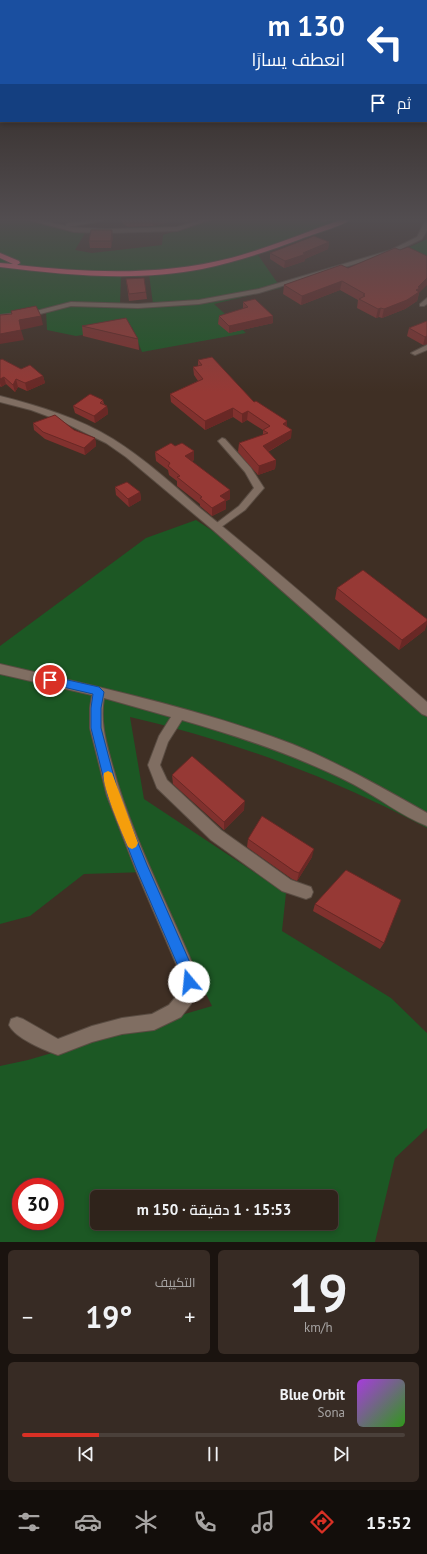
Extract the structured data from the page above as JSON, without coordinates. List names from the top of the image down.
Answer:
{
  "page": {
    "turn": ["130 m", "انعطف يسارًا"],
    "then": "ثم",
    "limit": "30",
    "trip": "15:53 · 1 دقيقة · 150 m",
    "tile": [
      ["19", "km/h"],
      "التكييف"
    ],
    "heat": ["−", "19°", "+"],
    "song": ["Blue Orbit", "Sona"],
    "tabs": "15:52"
  }
}
